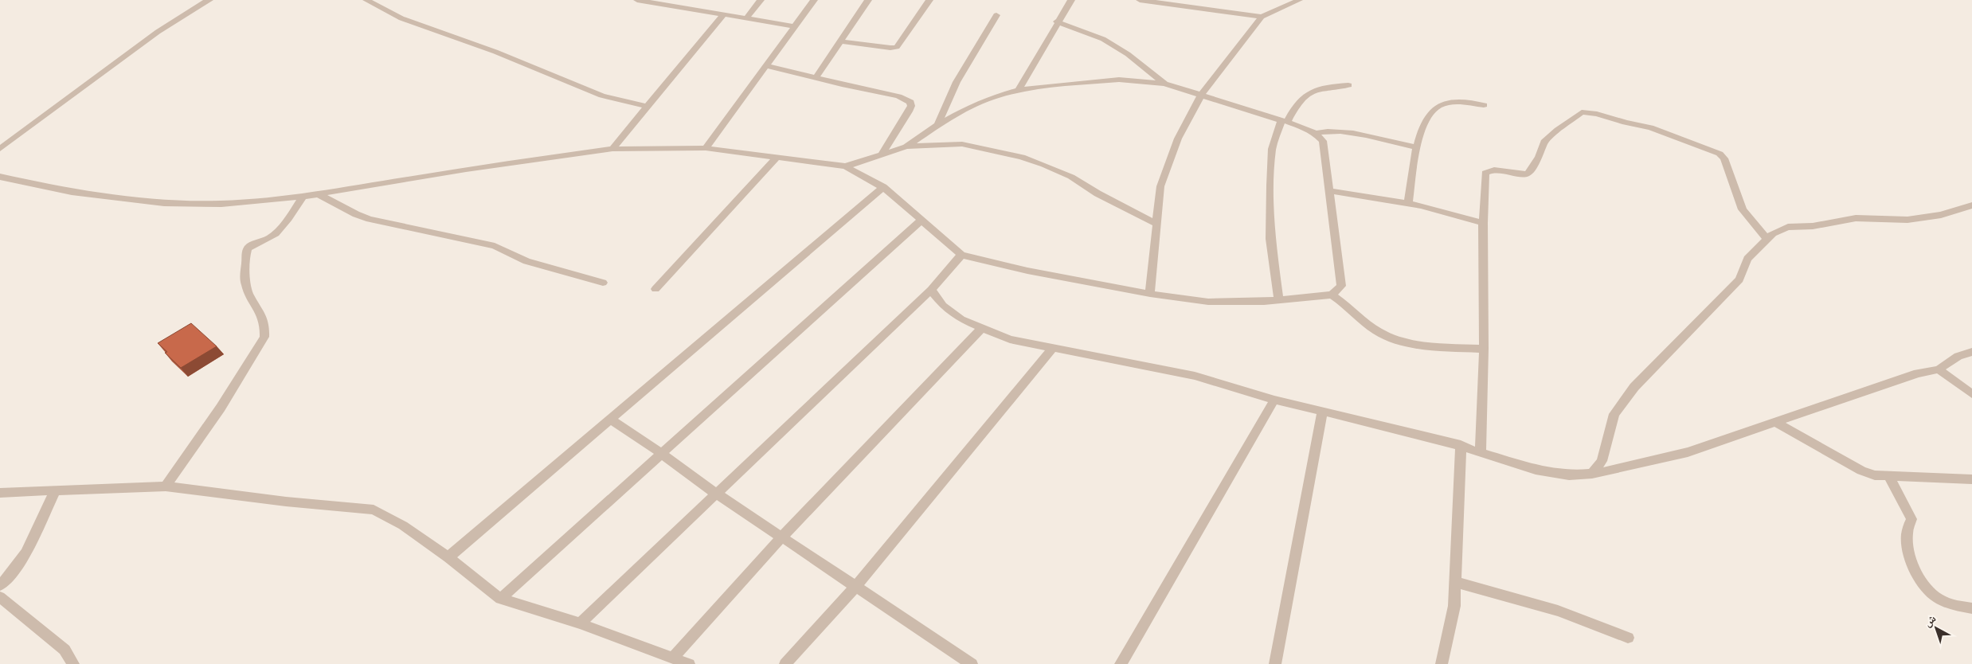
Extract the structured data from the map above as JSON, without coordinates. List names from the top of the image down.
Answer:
{
  "north": "top left"
}
